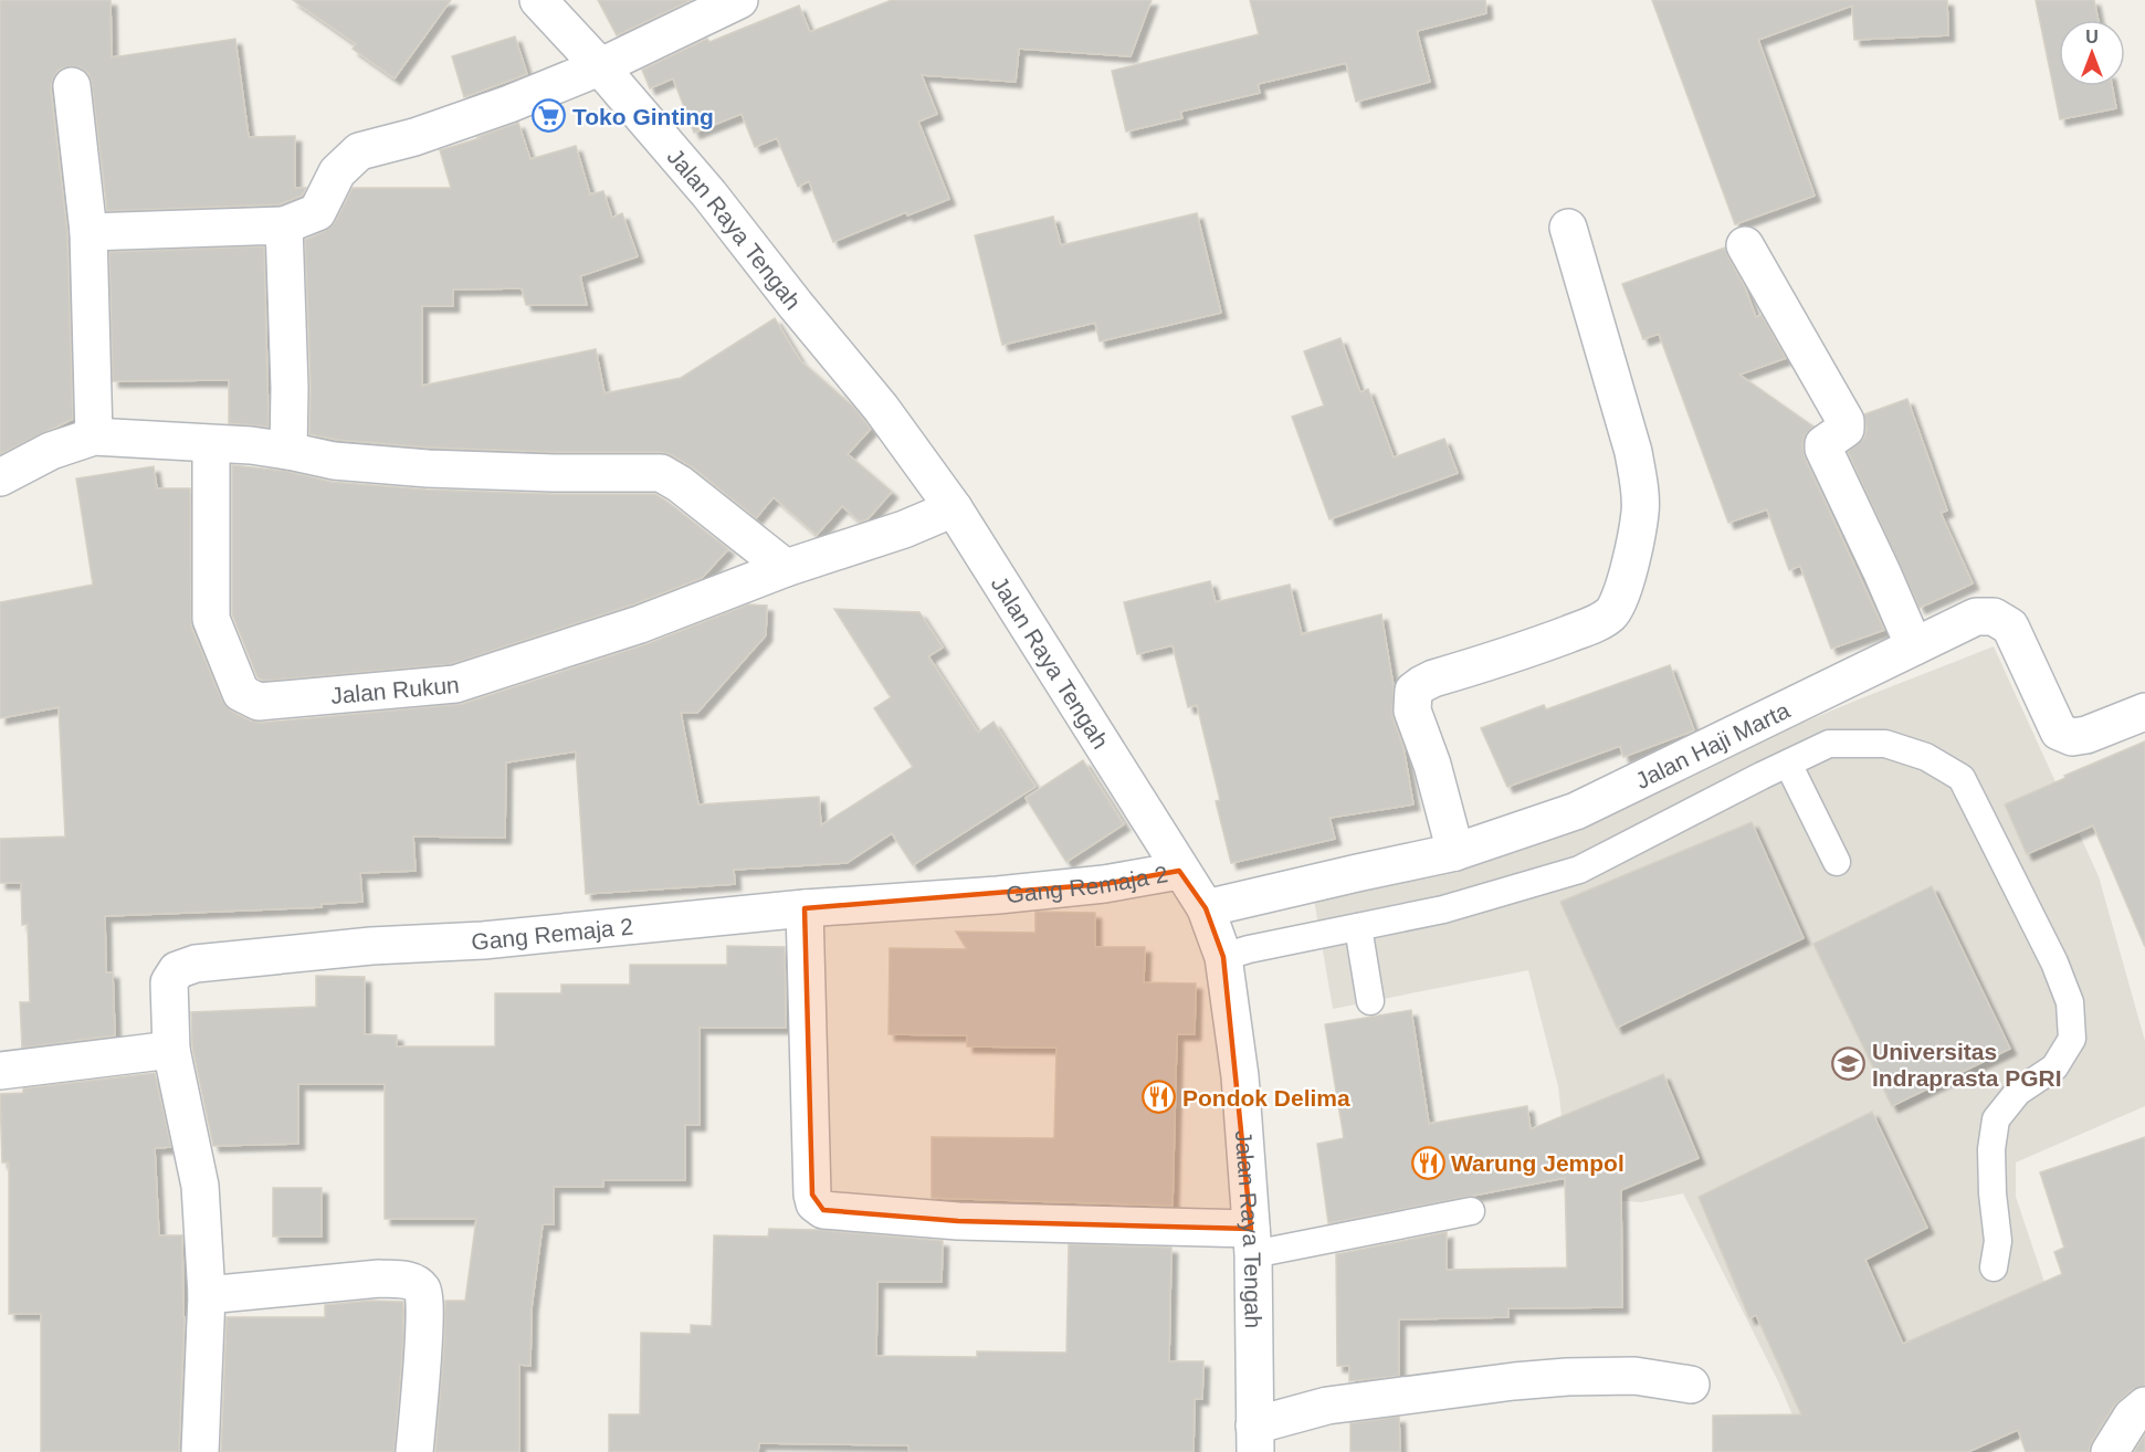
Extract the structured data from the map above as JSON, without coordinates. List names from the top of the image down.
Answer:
{
  "streets": {
    "street": [
      "Jalan Raya Tengah",
      "Jalan Rukun",
      "Jalan Haji Marta",
      "Gang Remaja 2"
    ]
  },
  "crossings": [
    ["Jalan Raya Tengah", "Jalan Rukun"],
    ["Jalan Raya Tengah", "Jalan Haji Marta"],
    ["Jalan Raya Tengah", "Gang Remaja 2"]
  ],
  "places": {
    "supermarket": ["Toko Ginting"],
    "school or university": ["Universitas Indraprasta PGRI"],
    "restaurant": ["Pondok Delima", "Warung Jempol"]
  },
  "north": "top"
}
